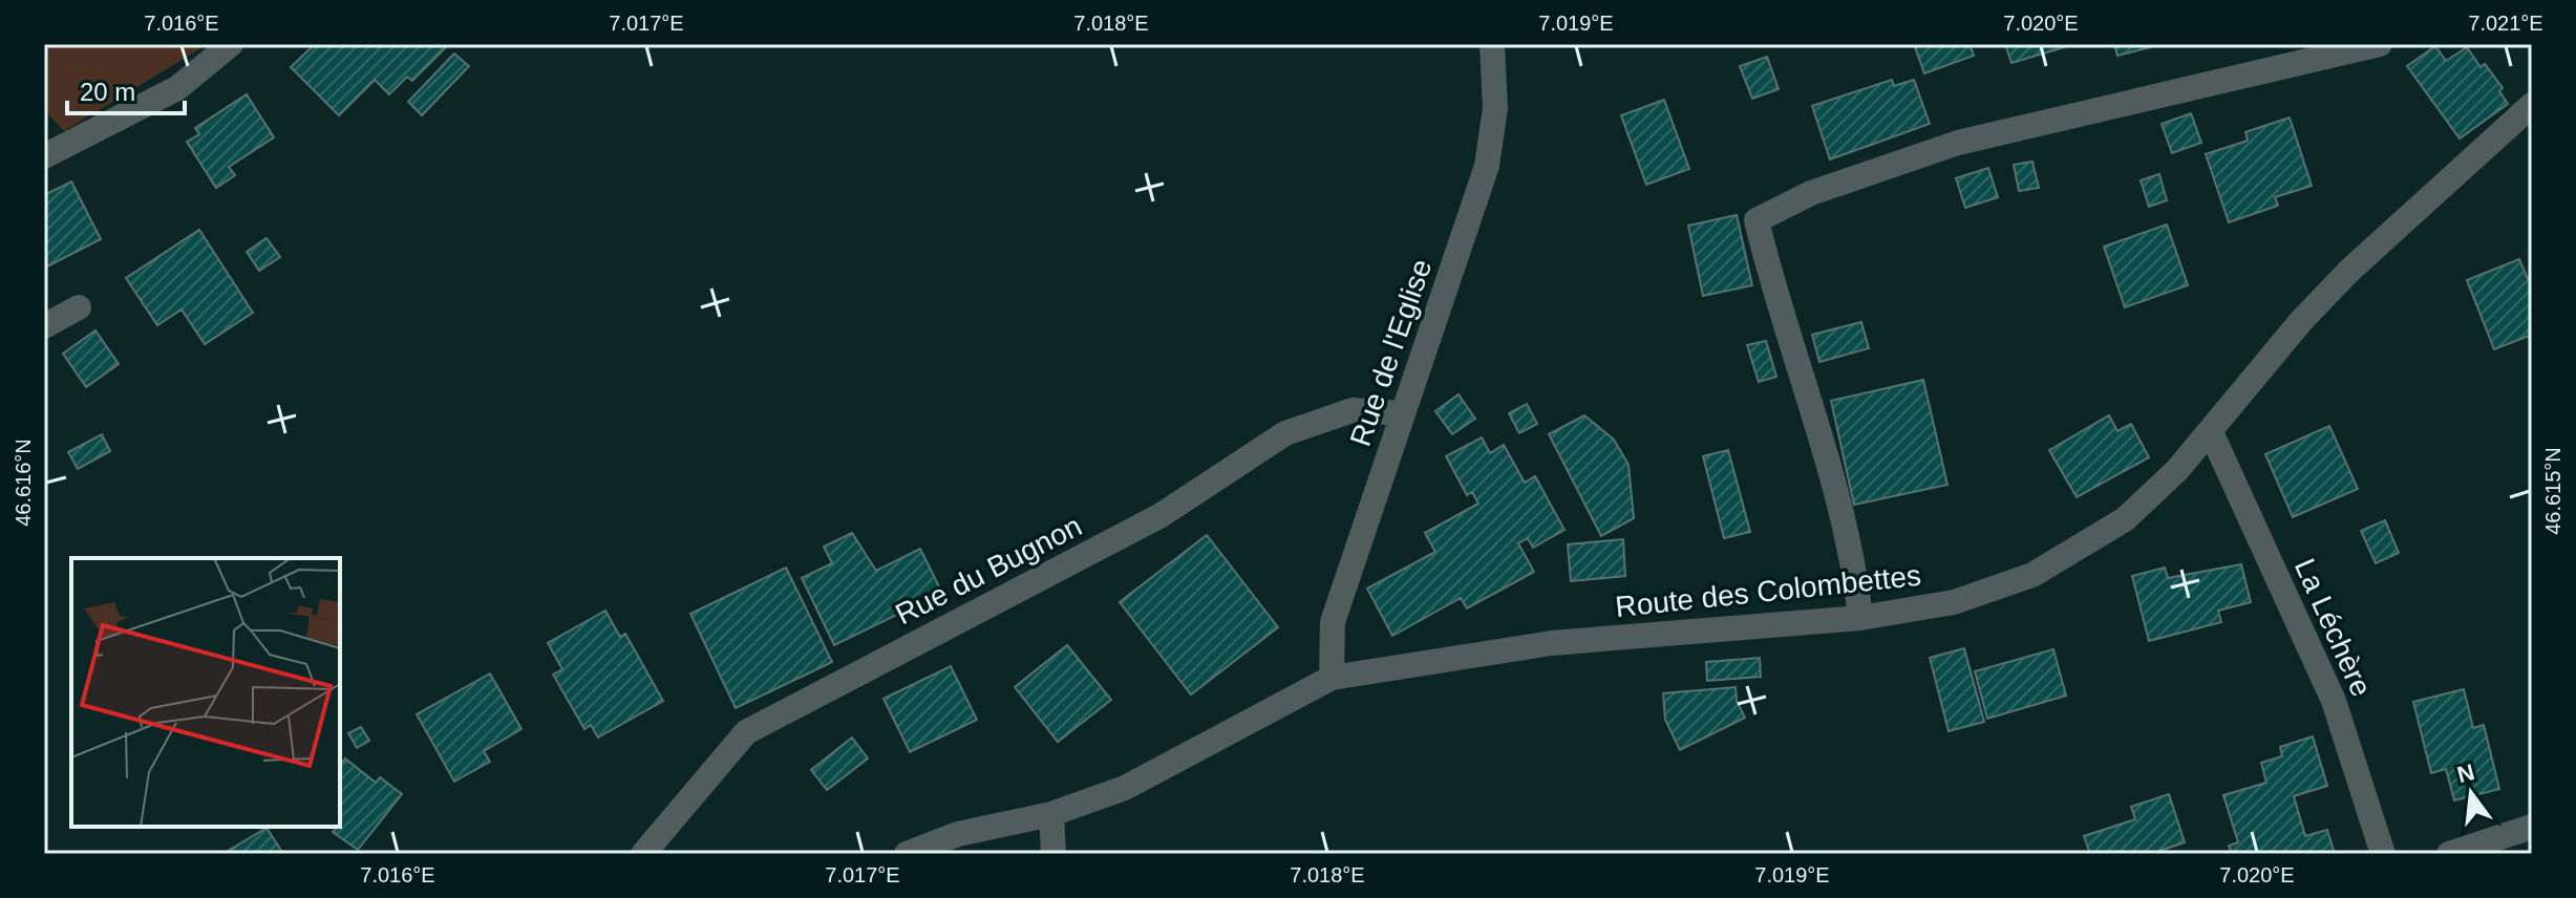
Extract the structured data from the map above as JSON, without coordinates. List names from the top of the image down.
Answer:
{
  "streets": {
    "street": [
      "Rue de l'Eglise",
      "Rue du Bugnon",
      "Route des Colombettes",
      "La Léchère"
    ]
  },
  "crossings": [
    ["Rue de l'Eglise", "Rue du Bugnon"],
    ["Rue de l'Eglise", "Route des Colombettes"],
    ["Route des Colombettes", "La Léchère"]
  ],
  "scale_bar": "20 m",
  "north": "top",
  "coordinates": [
    "7.016°E",
    "7.017°E",
    "7.018°E",
    "7.019°E",
    "7.020°E",
    "7.021°E",
    "46.616°N",
    "46.615°N"
  ]
}
